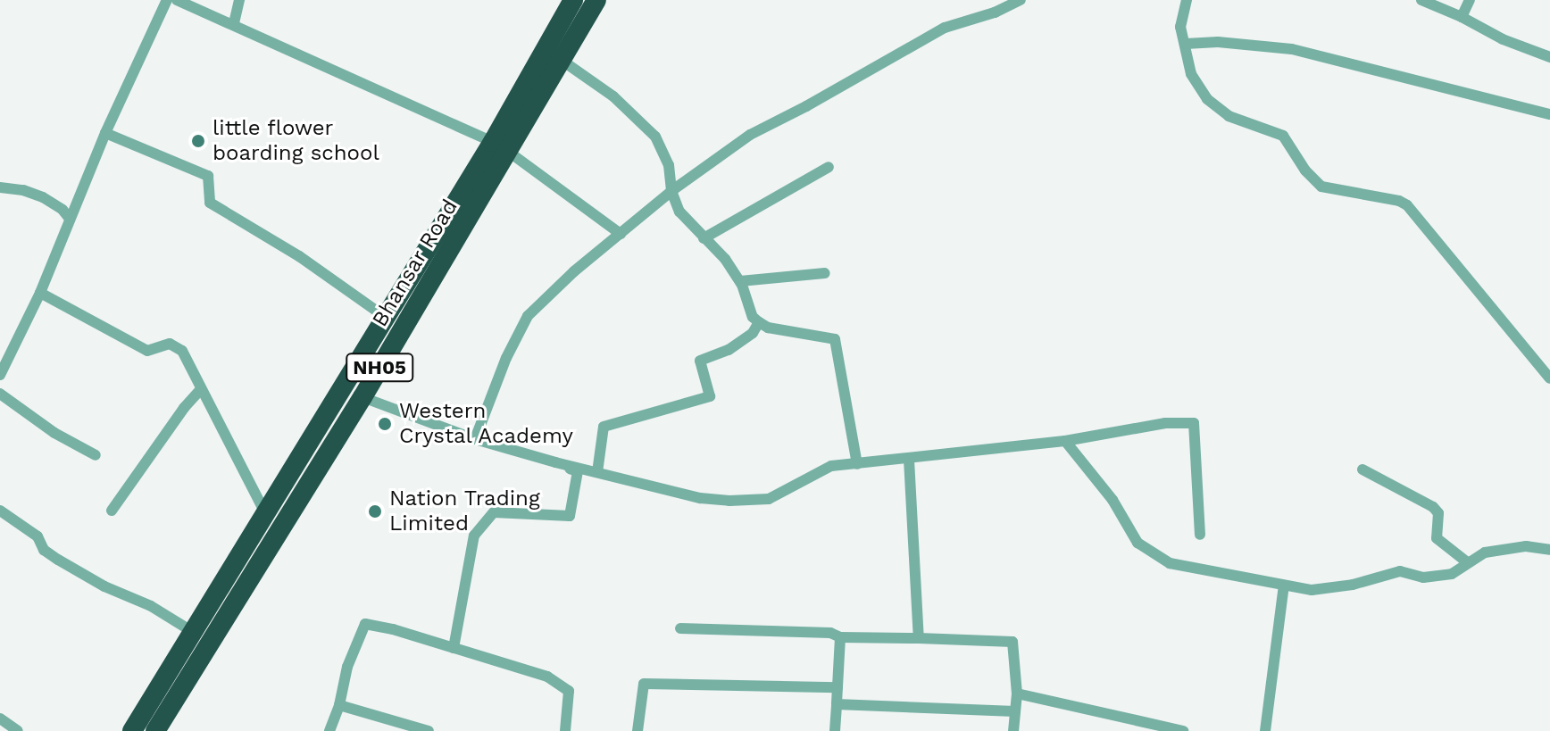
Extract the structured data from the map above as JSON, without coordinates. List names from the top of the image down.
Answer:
{
  "streets": {
    "highway": ["Bhansar Road", "NH05"]
  },
  "places": ["little flower boarding school", "Western Crystal Academy", "Nation Trading Limited"]
}
